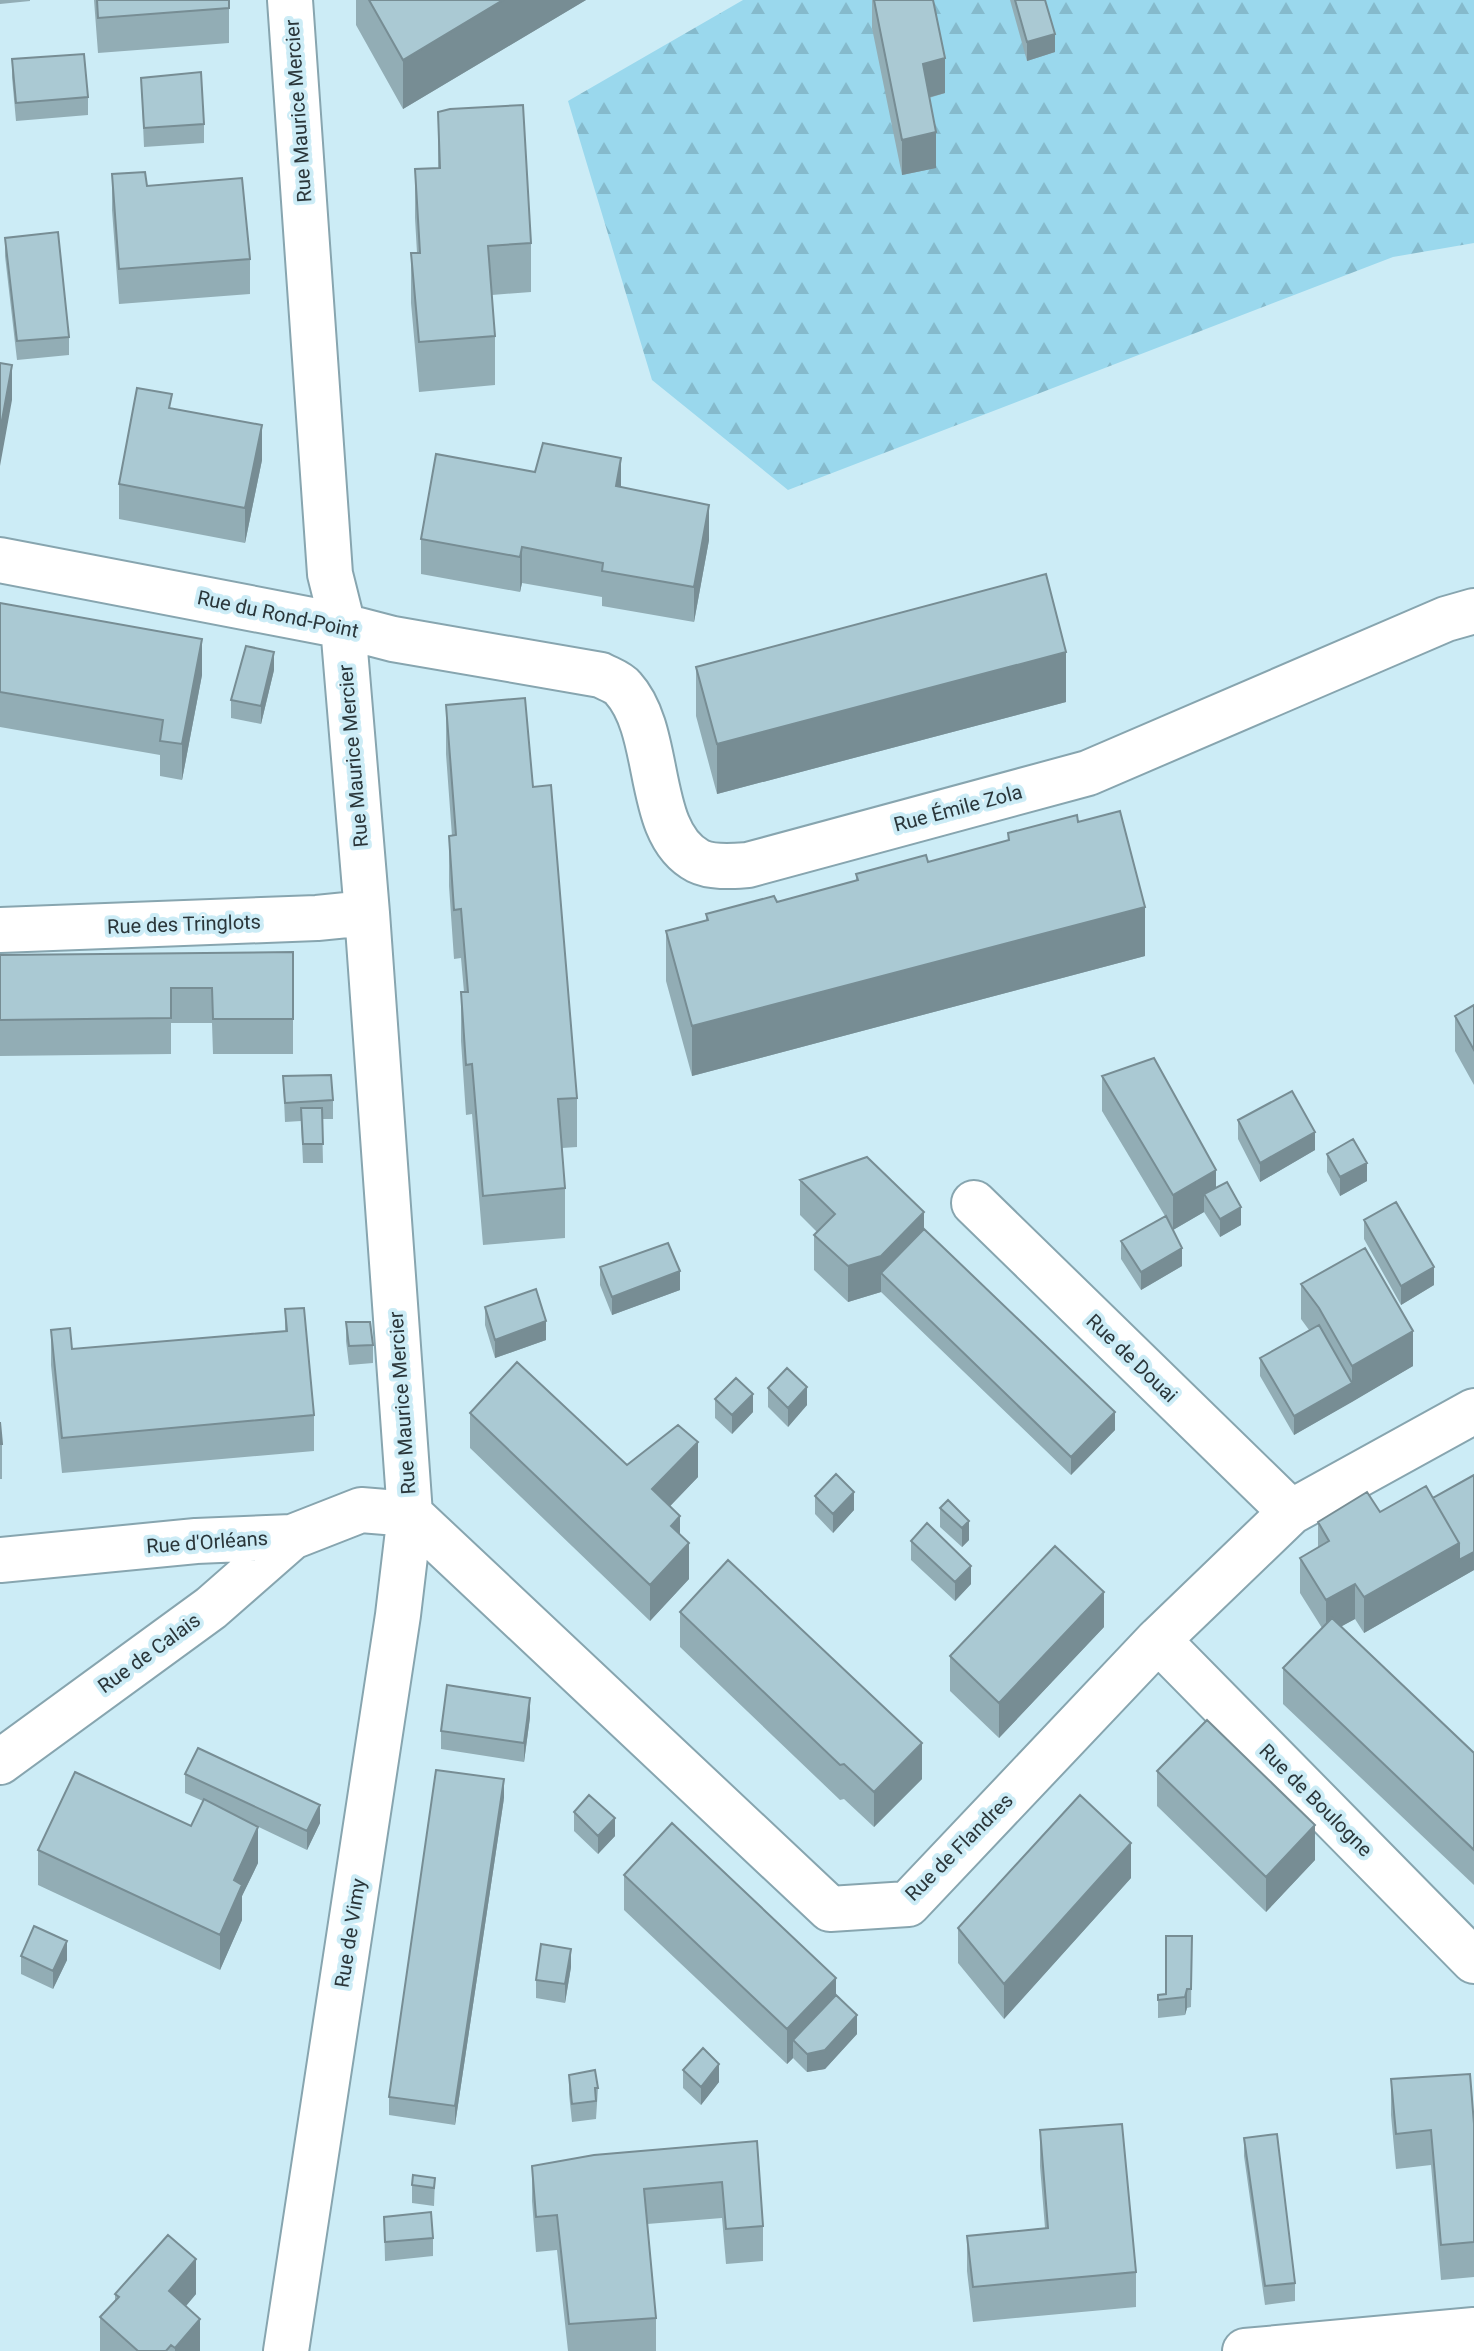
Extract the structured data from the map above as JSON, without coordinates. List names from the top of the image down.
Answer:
{
  "streets": {
    "street": [
      "Rue Maurice Mercier",
      "Rue du Rond-Point",
      "Rue Émile Zola",
      "Rue des Tringlots",
      "Rue de Douai",
      "Rue d'Orléans",
      "Rue de Calais",
      "Rue de Boulogne",
      "Rue de Flandres",
      "Rue de Vimy"
    ]
  },
  "crossings": [
    ["Rue Maurice Mercier", "Rue du Rond-Point"],
    ["Rue Maurice Mercier", "Rue des Tringlots"],
    ["Rue Maurice Mercier", "Rue d'Orléans"],
    ["Rue Maurice Mercier", "Rue de Flandres"],
    ["Rue Maurice Mercier", "Rue de Vimy"],
    ["Rue du Rond-Point", "Rue Émile Zola"],
    ["Rue de Douai", "Rue de Flandres"],
    ["Rue d'Orléans", "Rue de Calais"],
    ["Rue d'Orléans", "Rue de Flandres"],
    ["Rue d'Orléans", "Rue de Vimy"],
    ["Rue de Boulogne", "Rue de Flandres"],
    ["Rue de Flandres", "Rue de Vimy"]
  ]
}
